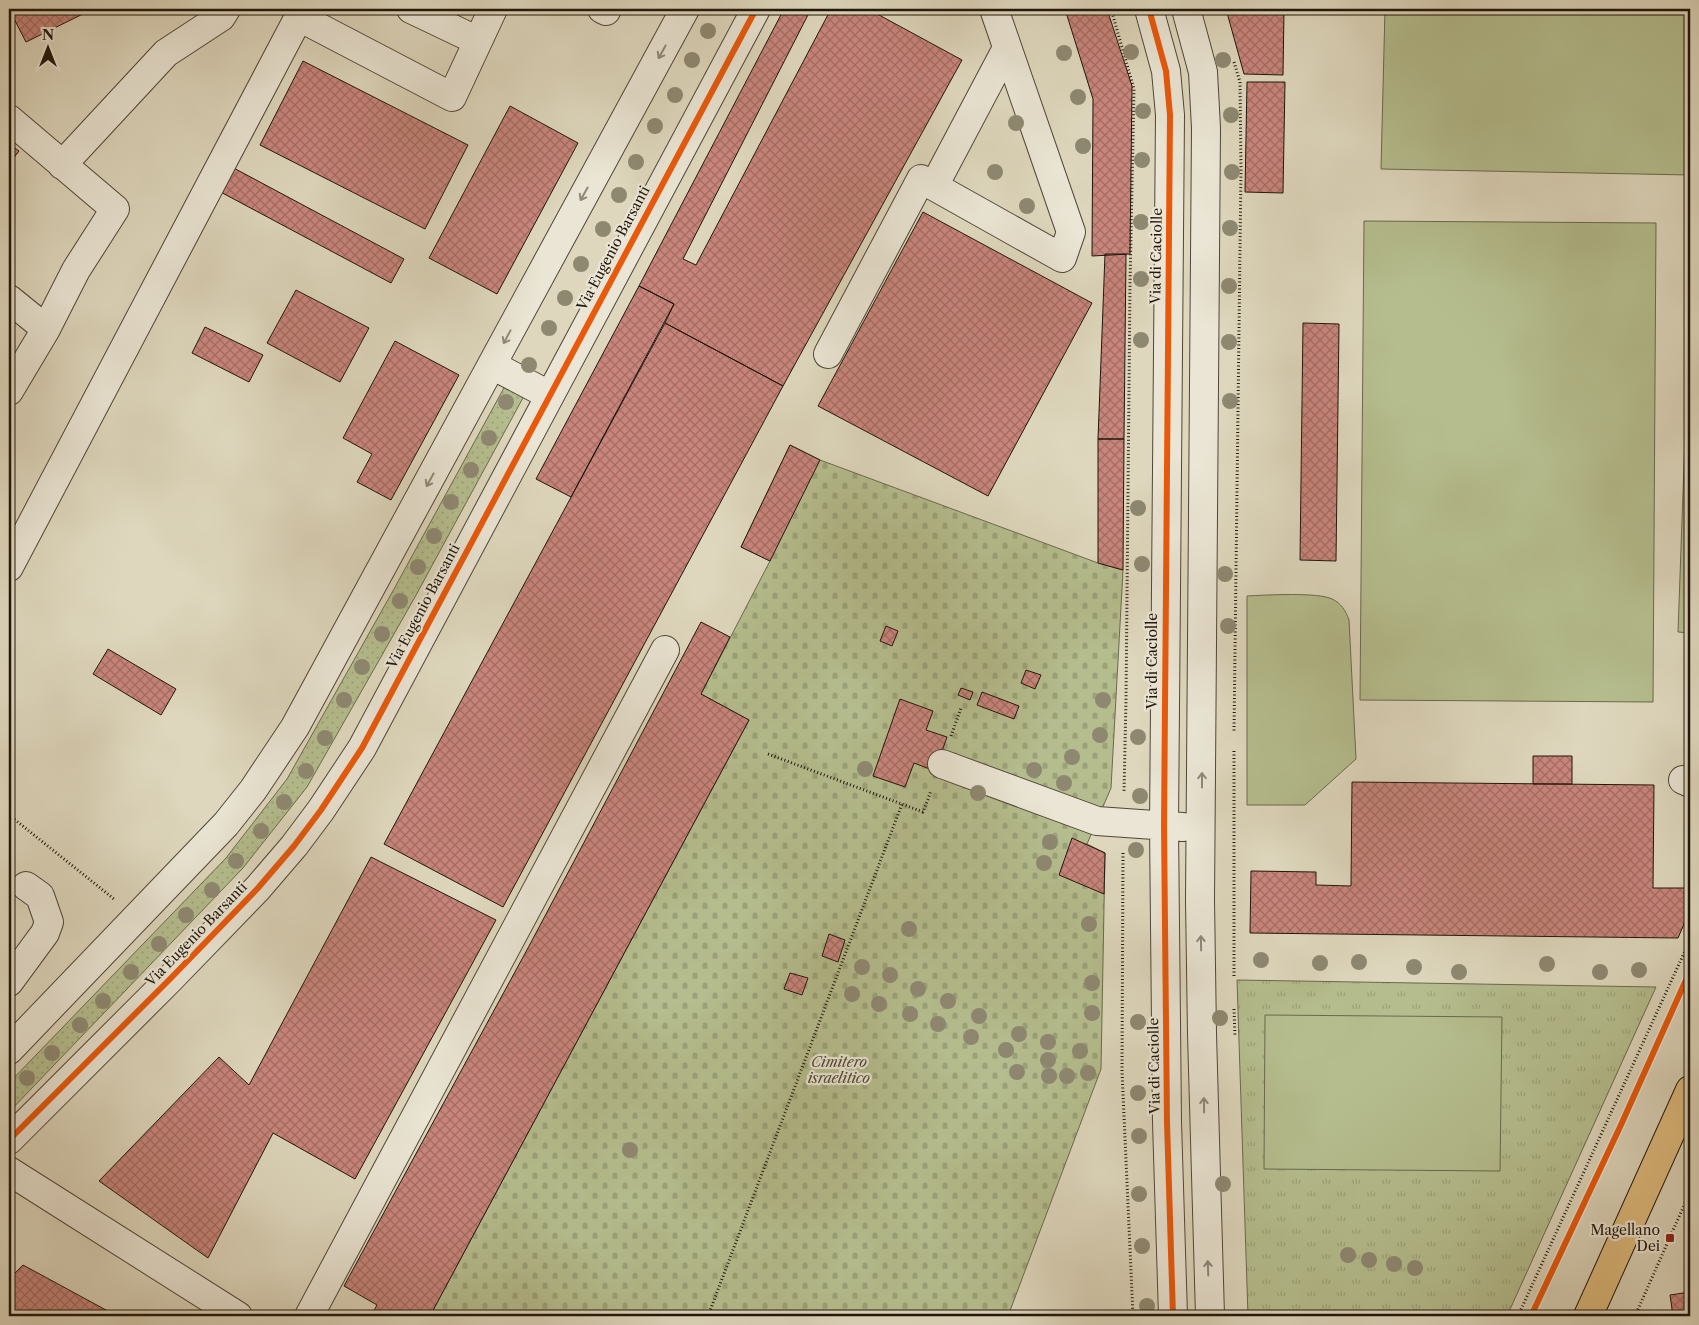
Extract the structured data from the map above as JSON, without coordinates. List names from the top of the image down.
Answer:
{
  "streets": {
    "street": ["Via Eugenio Barsanti", "Via di Caciolle"]
  },
  "parks": ["Cimitero israelitico"],
  "places": {
    "transit": ["Magellano Dei"]
  },
  "north": "top"
}
